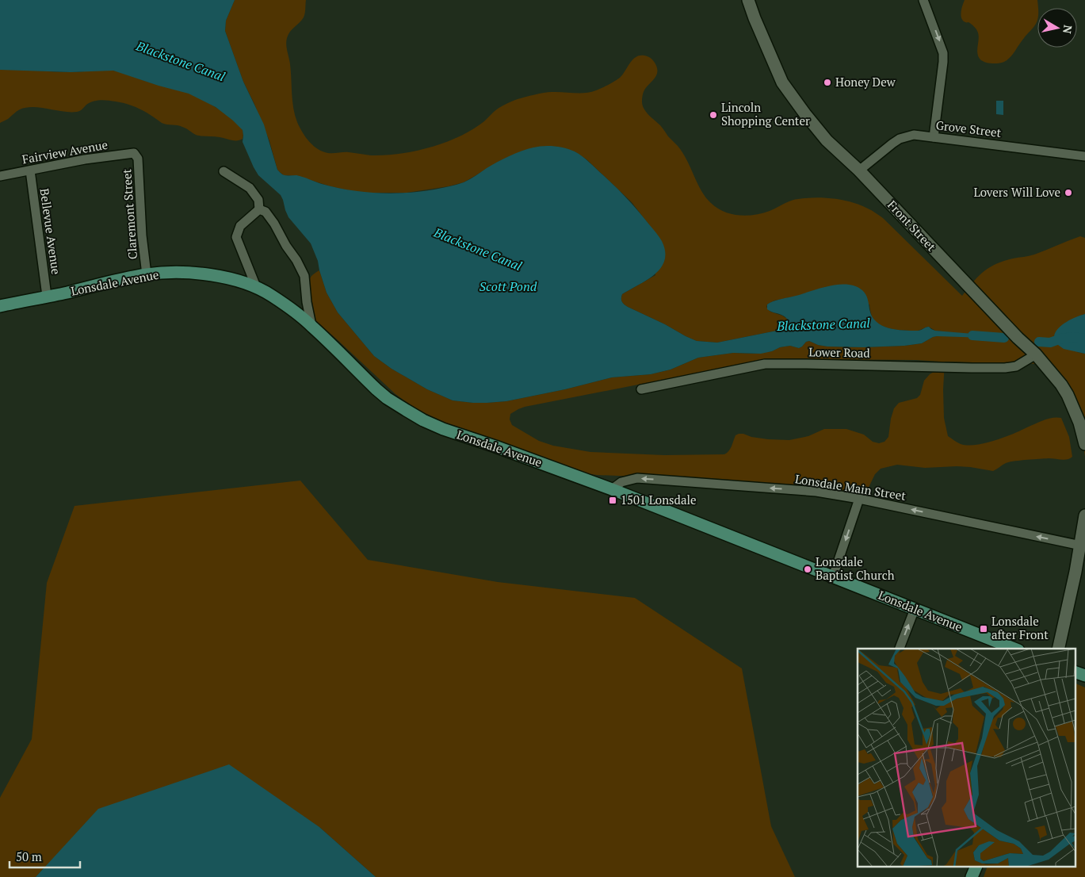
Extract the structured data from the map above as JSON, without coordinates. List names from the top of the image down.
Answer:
{
  "streets": {
    "main road": ["Front Street", "Lonsdale Avenue"],
    "street": [
      "Grove Street",
      "Fairview Avenue",
      "Claremont Street",
      "Bellevue Avenue",
      "Lower Road",
      "Lonsdale Main Street"
    ]
  },
  "crossings": [
    ["Grove Street", "Front Street"],
    ["Fairview Avenue", "Claremont Street"],
    ["Fairview Avenue", "Bellevue Avenue"],
    ["Claremont Street", "Lonsdale Avenue"],
    ["Front Street", "Lower Road"],
    ["Bellevue Avenue", "Lonsdale Avenue"],
    ["Lonsdale Avenue", "Lonsdale Main Street"]
  ],
  "one_way": ["Lonsdale Main Street"],
  "water": ["Blackstone Canal", "Scott Pond"],
  "places": {
    "other": [
      "Honey Dew",
      "Lincoln Shopping Center",
      "Lovers Will Love",
      "Lonsdale Baptist Church"
    ],
    "transit": ["1501 Lonsdale", "Lonsdale after Front"]
  },
  "scale_bar": "50 m",
  "north": "right"
}
